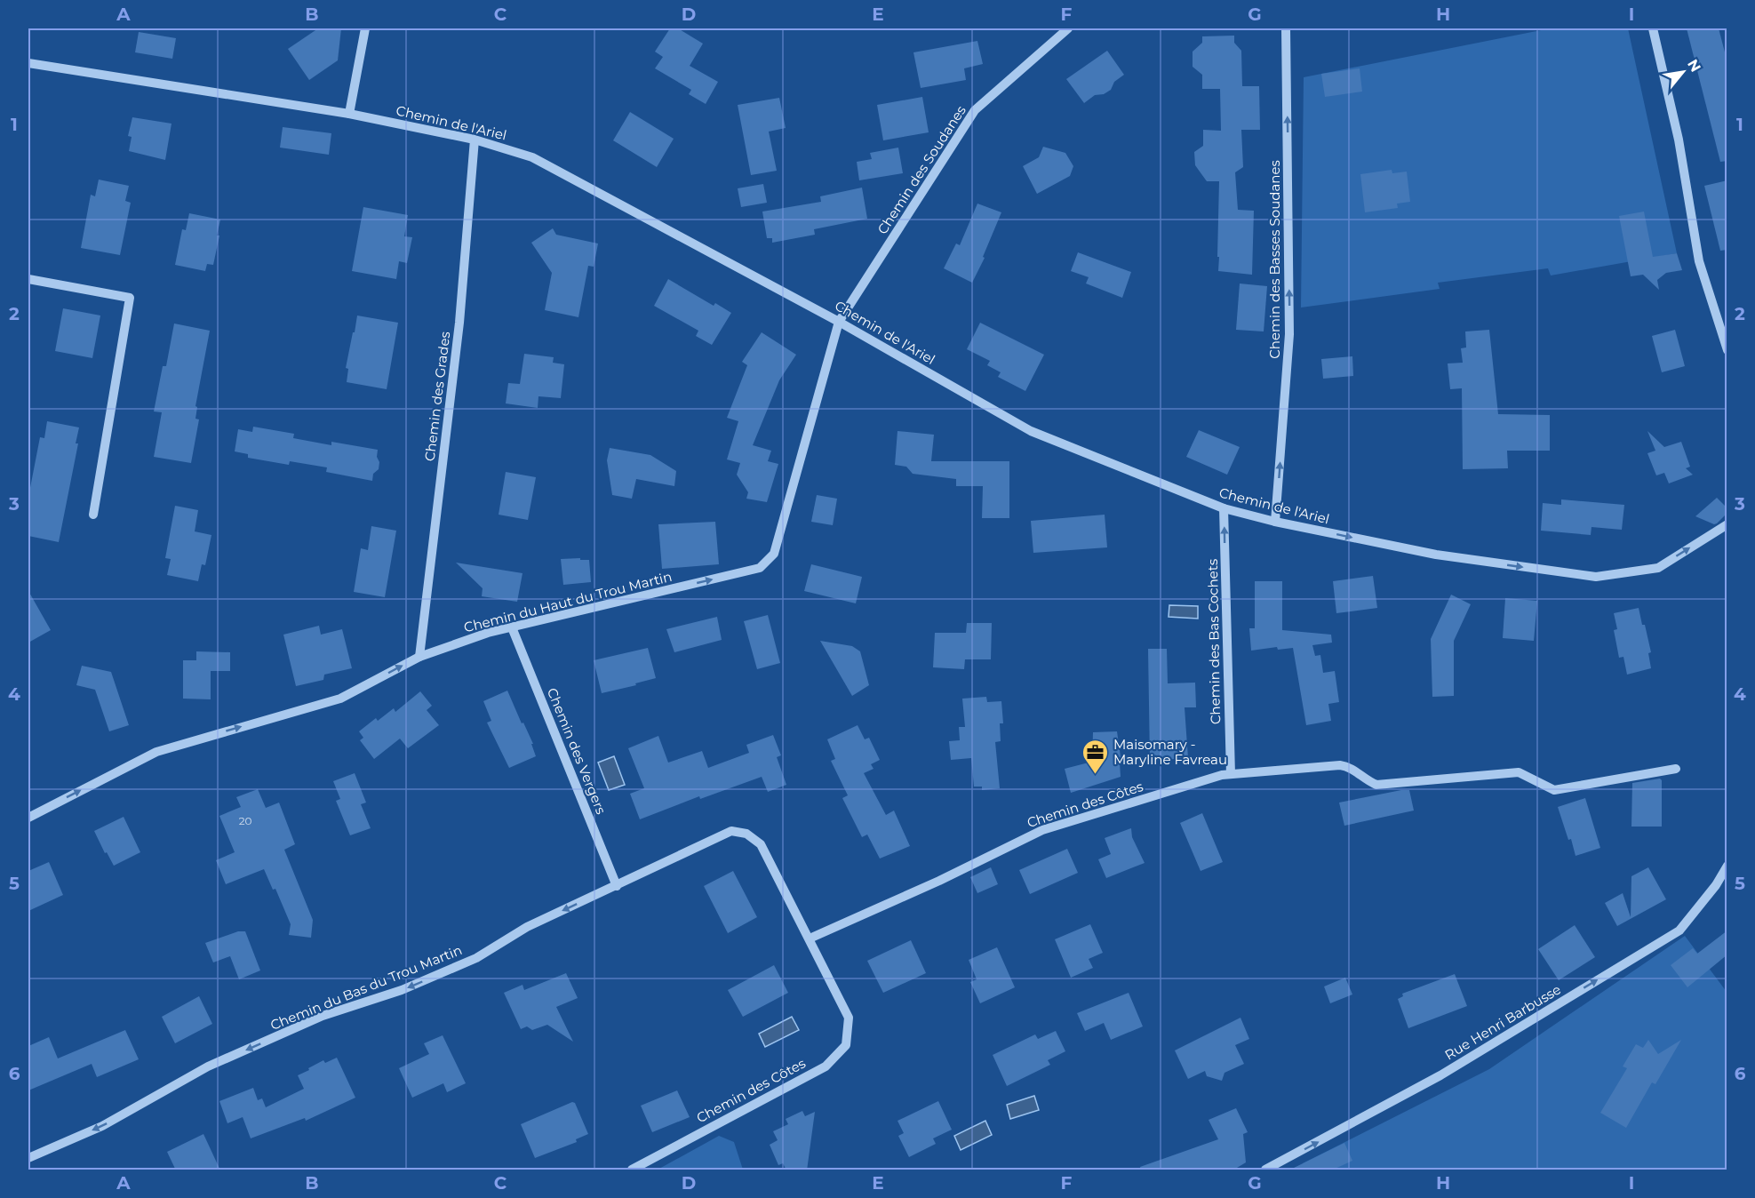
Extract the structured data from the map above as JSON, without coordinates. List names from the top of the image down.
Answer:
{
  "streets": {
    "street": [
      "Chemin de l'Ariel",
      "Chemin des Soudanes",
      "Chemin des Basses Soudanes",
      "Chemin des Grades",
      "Chemin du Haut du Trou Martin",
      "Chemin des Bas Cochets",
      "Chemin des Vergers",
      "Chemin des Côtes",
      "Chemin du Bas du Trou Martin",
      "Rue Henri Barbusse"
    ]
  },
  "crossings": [
    ["Chemin de l'Ariel", "Chemin des Soudanes"],
    ["Chemin de l'Ariel", "Chemin des Basses Soudanes"],
    ["Chemin de l'Ariel", "Chemin des Grades"],
    ["Chemin de l'Ariel", "Chemin du Haut du Trou Martin"],
    ["Chemin de l'Ariel", "Chemin des Bas Cochets"],
    ["Chemin des Soudanes", "Chemin du Haut du Trou Martin"],
    ["Chemin des Grades", "Chemin du Haut du Trou Martin"],
    ["Chemin du Haut du Trou Martin", "Chemin des Vergers"],
    ["Chemin des Bas Cochets", "Chemin des Côtes"],
    ["Chemin des Vergers", "Chemin du Bas du Trou Martin"],
    ["Chemin des Côtes", "Chemin du Bas du Trou Martin"]
  ],
  "one_way": [
    "Chemin des Basses Soudanes",
    "Chemin du Haut du Trou Martin",
    "Chemin des Bas Cochets",
    "Chemin du Bas du Trou Martin",
    "Rue Henri Barbusse"
  ],
  "places": {
    "office": ["Maisomary - Maryline Favreau"]
  },
  "house_numbers": ["20"],
  "north": "top right",
  "grid": {
    "columns": [
      "A",
      "B",
      "C",
      "D",
      "E",
      "F",
      "G",
      "H",
      "I"
    ],
    "rows": [
      "1",
      "2",
      "3",
      "4",
      "5",
      "6"
    ]
  }
}
